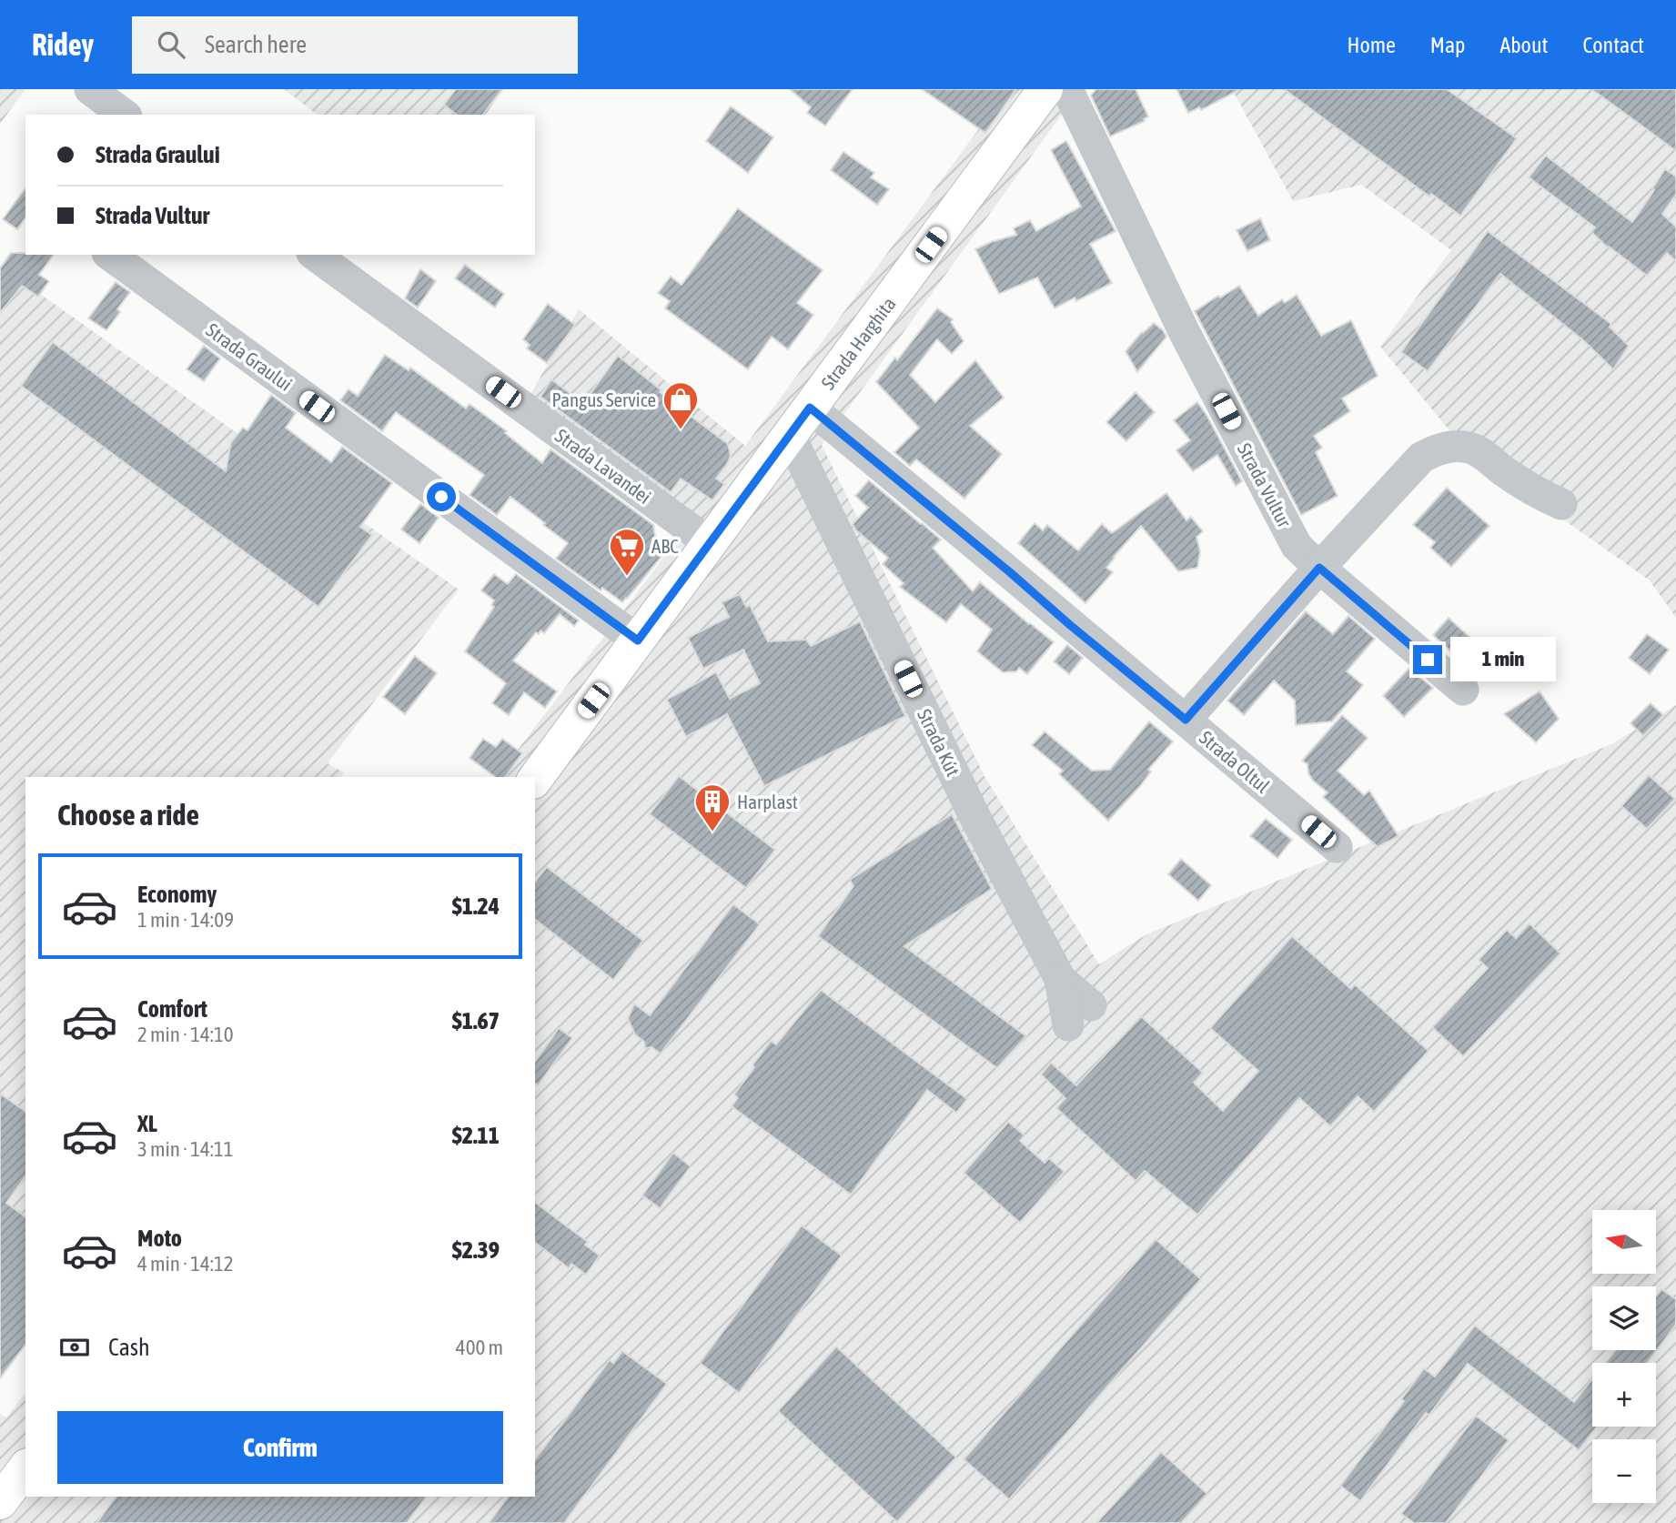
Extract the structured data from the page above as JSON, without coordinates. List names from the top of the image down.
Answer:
{
  "streets": {
    "main road": ["Strada Harghita"],
    "street": [
      "Strada Graului",
      "Strada Lavandei",
      "Strada Vultur",
      "Strada Kút",
      "Strada Oltul"
    ]
  },
  "crossings": [
    ["Strada Harghita", "Strada Graului"],
    ["Strada Harghita", "Strada Lavandei"],
    ["Strada Harghita", "Strada Kút"],
    ["Strada Harghita", "Strada Oltul"]
  ],
  "places": {
    "shop": ["Pangus Service"],
    "supermarket": ["ABC"],
    "building": ["Harplast"]
  },
  "north": "left",
  "page": {
    "header": "Ridey",
    "search": "Search here",
    "nav": [
      "Home",
      "Map",
      "About",
      "Contact"
    ],
    "banner": ["Strada Graului", "Strada Vultur"],
    "bubble": "1 min",
    "heading": "Choose a ride",
    "list": [
      {
        "name": "Economy",
        "note": "1 min · 14:09",
        "value": "$1.24"
      },
      {
        "name": "Comfort",
        "note": "2 min · 14:10",
        "value": "$1.67"
      },
      {
        "name": "XL",
        "note": "3 min · 14:11",
        "value": "$2.11"
      },
      {
        "name": "Moto",
        "note": "4 min · 14:12",
        "value": "$2.39"
      }
    ],
    "map_buttons": ["+", "−"],
    "pay": ["Cash", "400 m"],
    "buttons": "Confirm"
  }
}
